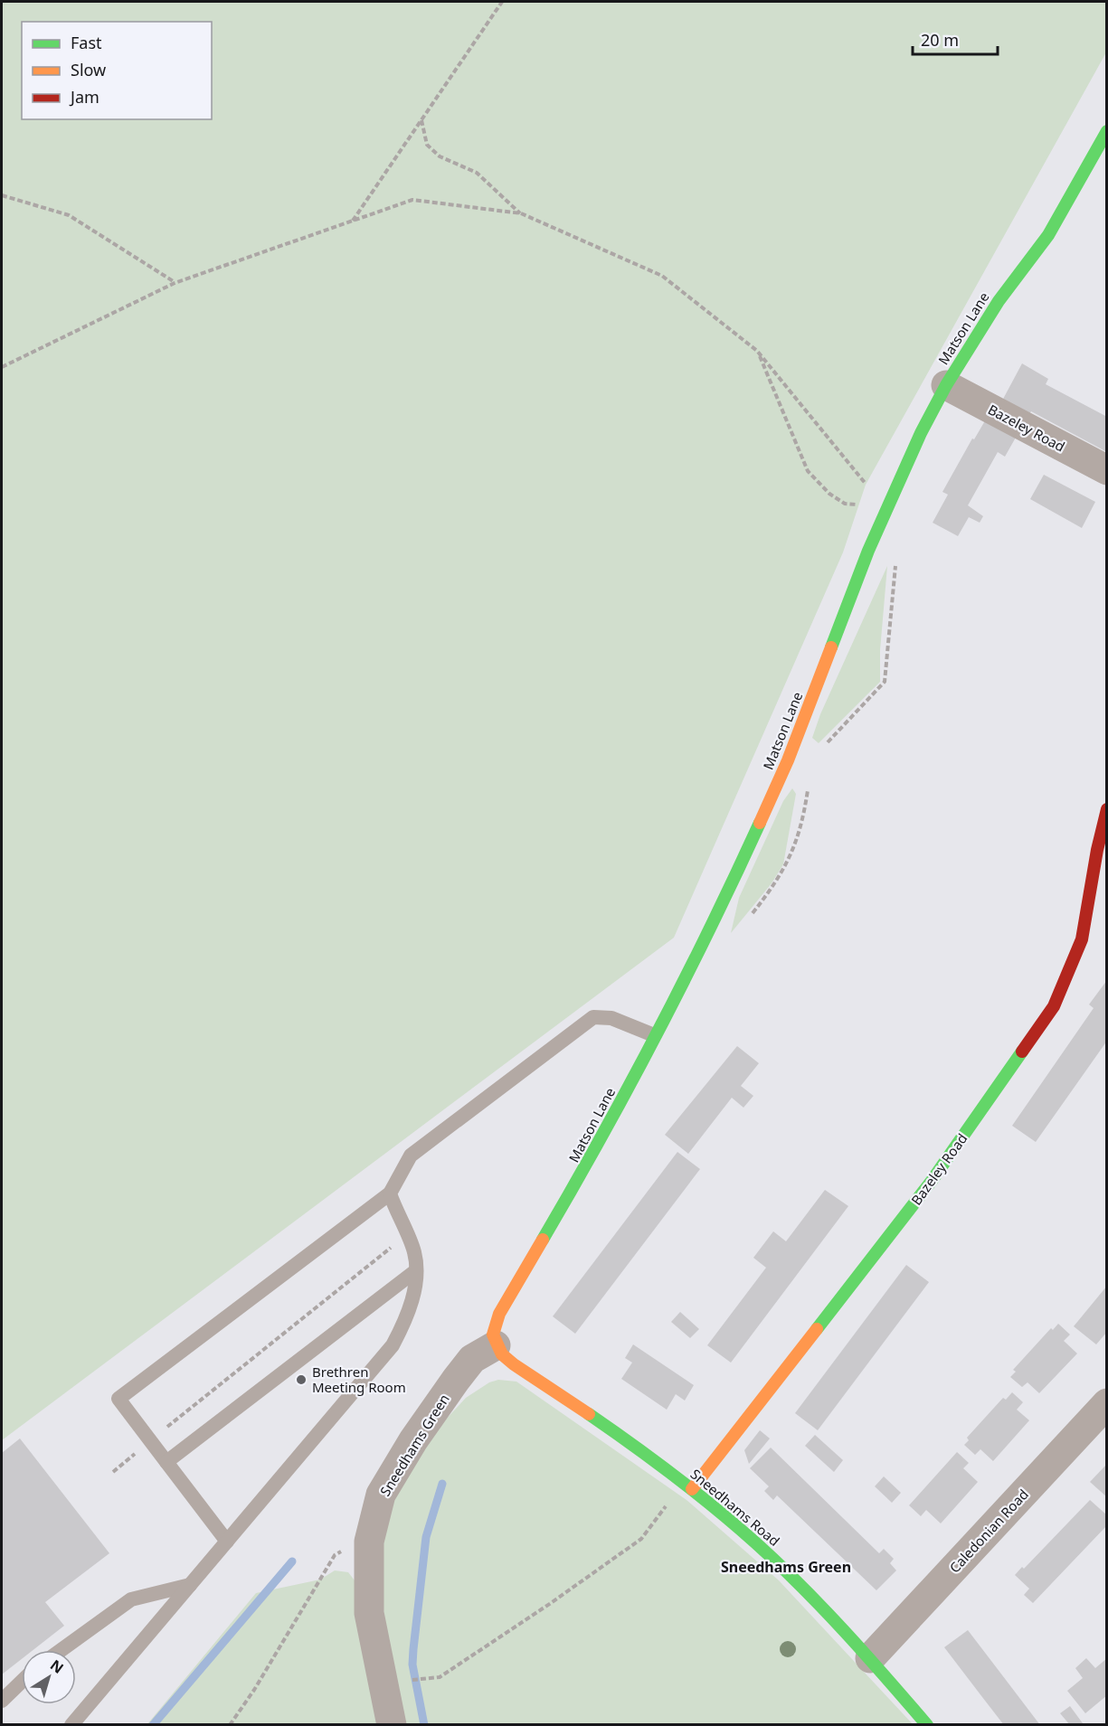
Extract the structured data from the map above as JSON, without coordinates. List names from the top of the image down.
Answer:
{
  "streets": {
    "street": [
      "Matson Lane",
      "Bazeley Road",
      "Sneedhams Green",
      "Sneedhams Road",
      "Caledonian Road"
    ]
  },
  "crossings": [
    ["Matson Lane", "Bazeley Road"],
    ["Matson Lane", "Sneedhams Green"],
    ["Matson Lane", "Sneedhams Road"],
    ["Bazeley Road", "Sneedhams Road"],
    ["Sneedhams Green", "Sneedhams Road"],
    ["Sneedhams Road", "Caledonian Road"]
  ],
  "districts": ["Sneedhams Green"],
  "places": ["Brethren Meeting Room"],
  "legend": ["Fast", "Slow", "Jam"],
  "scale_bar": "20 m",
  "north": "top right"
}
